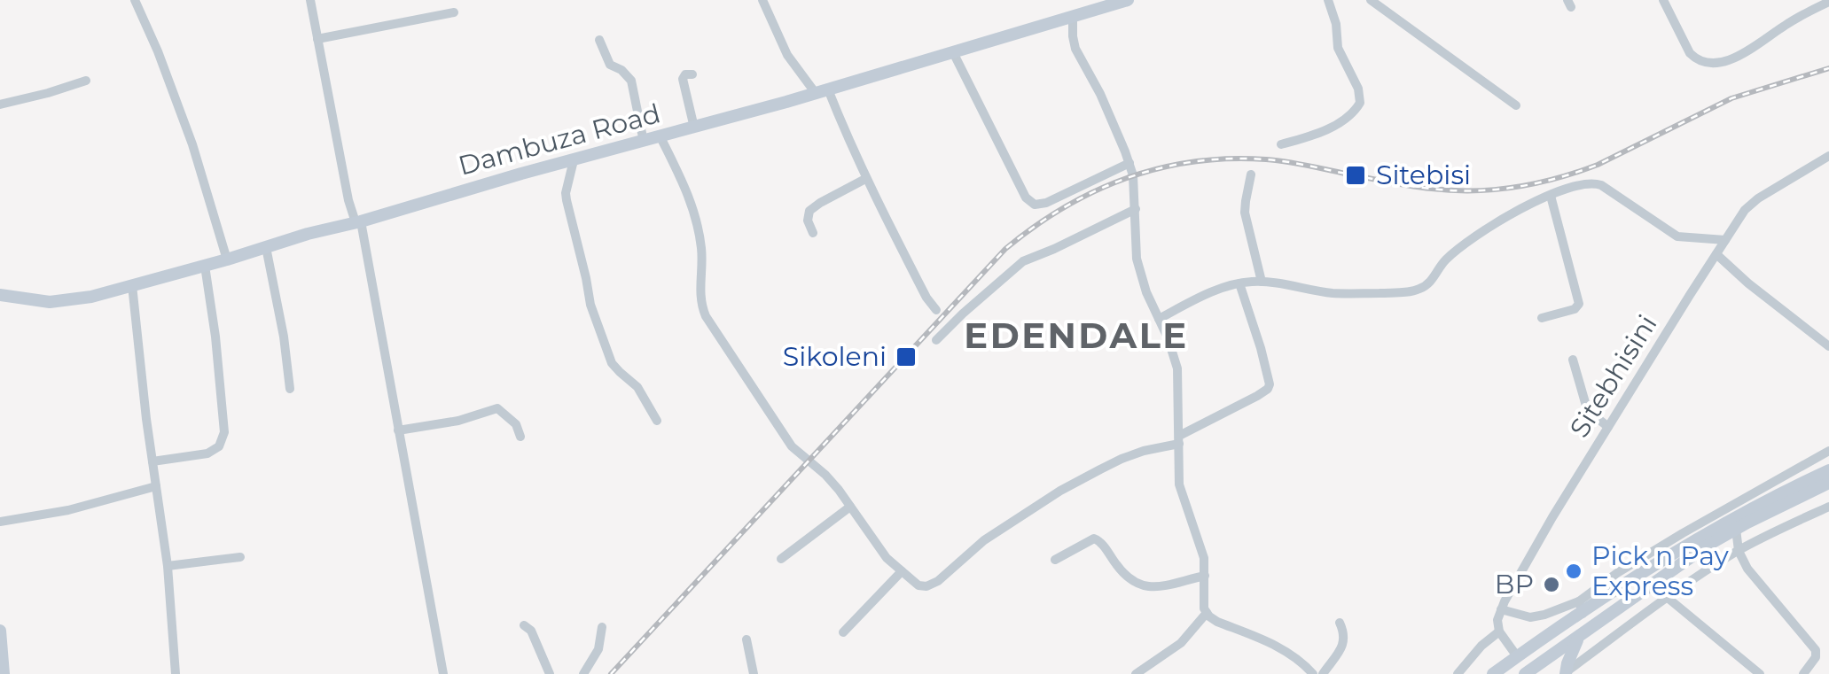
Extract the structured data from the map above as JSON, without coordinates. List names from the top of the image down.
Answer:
{
  "streets": {
    "street": ["Dambuza Road", "Sitebhisini"]
  },
  "districts": ["EDENDALE"],
  "places": {
    "transit": ["Sitebisi", "Sikoleni"],
    "other": ["Pick n Pay Express", "BP"]
  }
}
